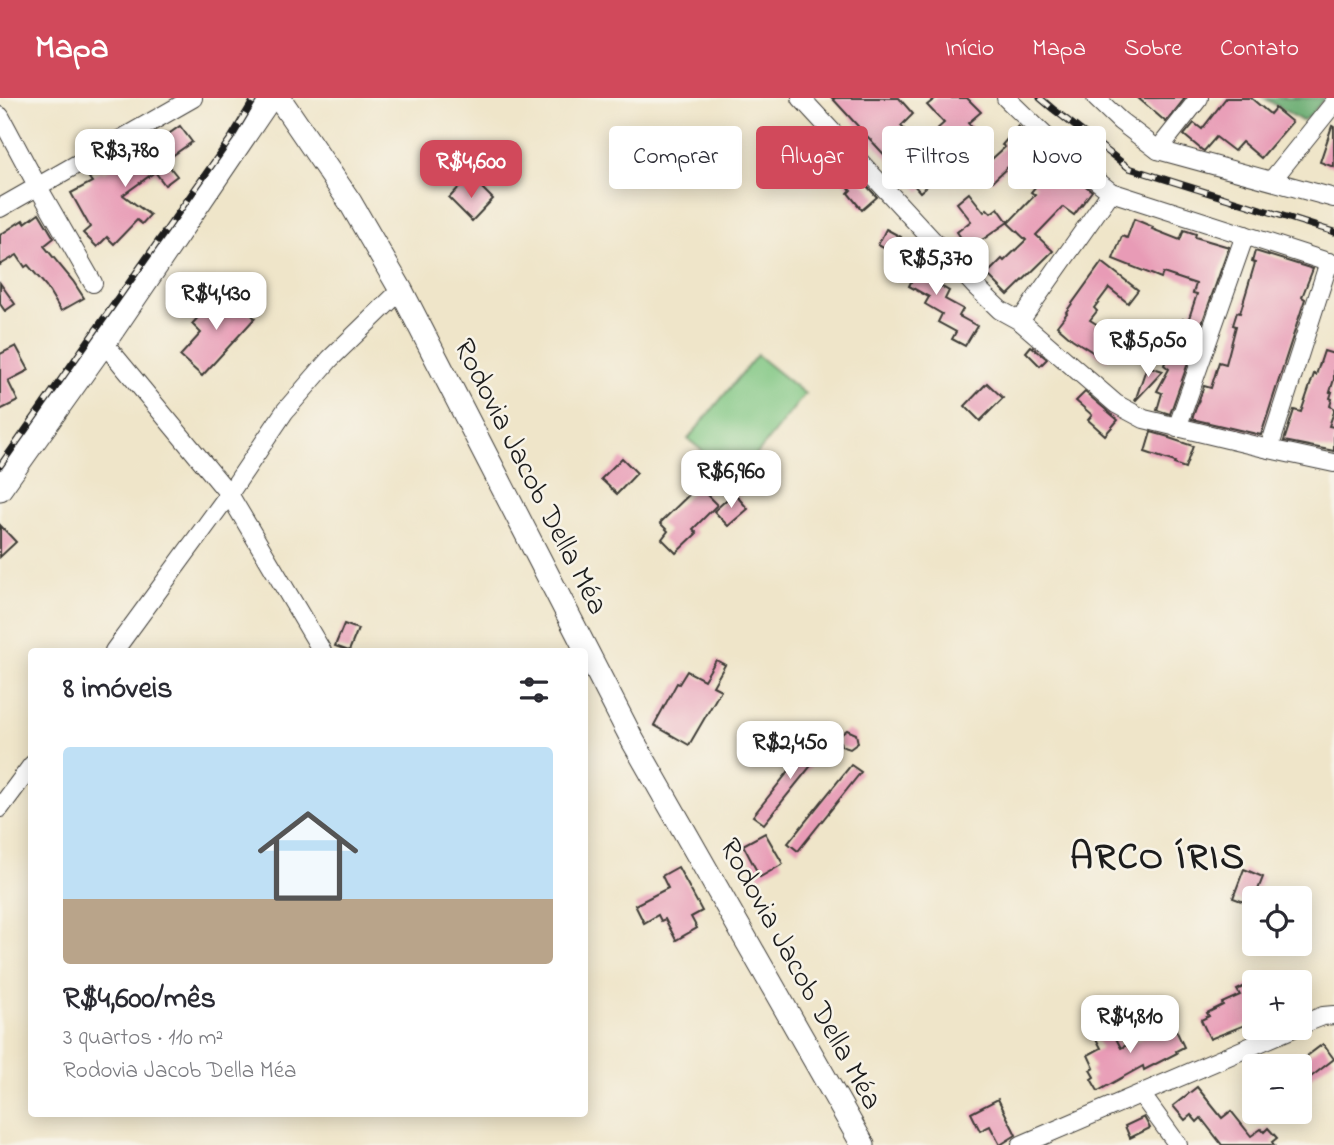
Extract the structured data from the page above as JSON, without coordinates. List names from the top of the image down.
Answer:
{
  "streets": {
    "street": ["Rodovia Jacob Della Méa"]
  },
  "districts": ["ARCO ÍRIS"],
  "page": {
    "header": "Mapa",
    "nav": [
      "Início",
      "Mapa",
      "Sobre",
      "Contato"
    ],
    "chip": [
      "Comprar",
      "Alugar",
      "Filtros",
      "Novo"
    ],
    "price": [
      "R$3,780",
      "R$4,600",
      "R$5,370",
      "R$4,430",
      "R$5,050",
      "R$6,960",
      "R$2,450",
      "R$4,810"
    ],
    "heading": "8 imóveis",
    "list": [
      {
        "name": "R$4,600/mês",
        "note": "3 quartos · 110 m² · Rodovia Jacob Della Méa"
      }
    ],
    "map_buttons": ["+", "−"]
  }
}
